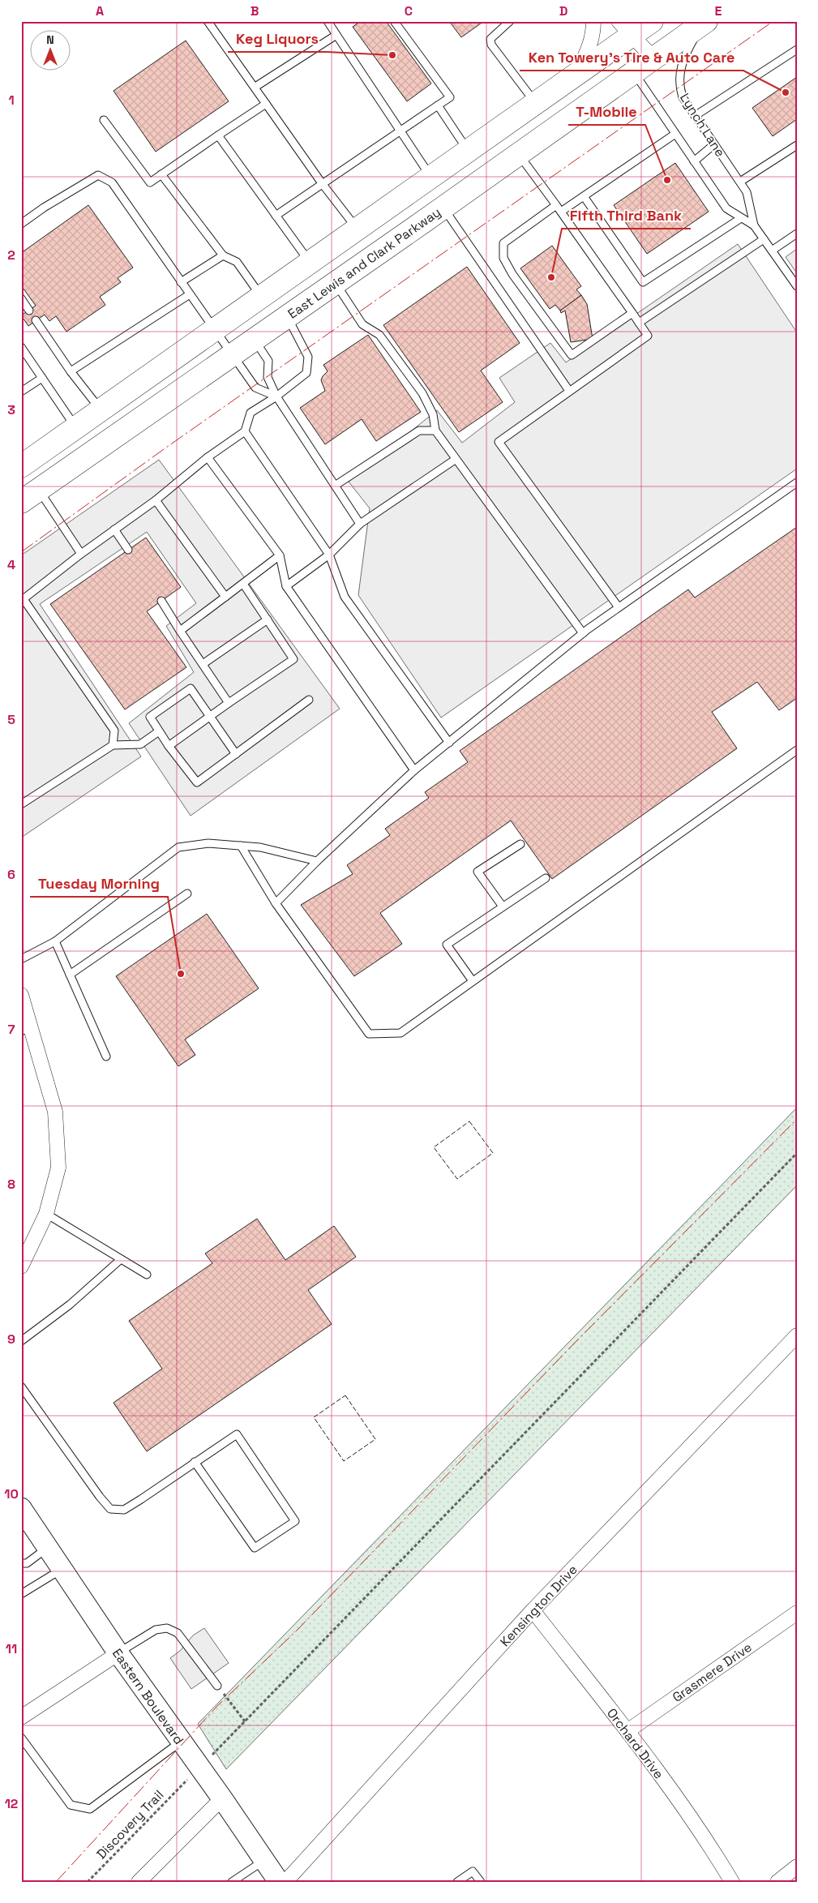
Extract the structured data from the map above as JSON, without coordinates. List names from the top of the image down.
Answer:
{
  "streets": {
    "main road": ["East Lewis and Clark Parkway", "Eastern Boulevard"],
    "street": ["Kensington Drive", "Grasmere Drive", "Orchard Drive"],
    "lane": ["Lynch Lane"],
    "path": ["Discovery Trail"]
  },
  "crossings": [
    ["Lynch Lane", "East Lewis and Clark Parkway"],
    ["Kensington Drive", "Orchard Drive"],
    ["Grasmere Drive", "Orchard Drive"]
  ],
  "places": [
    "Keg Liquors",
    "Ken Towery’s Tire & Auto Care",
    "T-Mobile",
    "Fifth Third Bank",
    "Tuesday Morning"
  ],
  "north": "top",
  "grid": {
    "columns": [
      "A",
      "B",
      "C",
      "D",
      "E"
    ],
    "rows": [
      "1",
      "2",
      "3",
      "4",
      "5",
      "6",
      "7",
      "8",
      "9",
      "10",
      "11",
      "12"
    ]
  }
}
